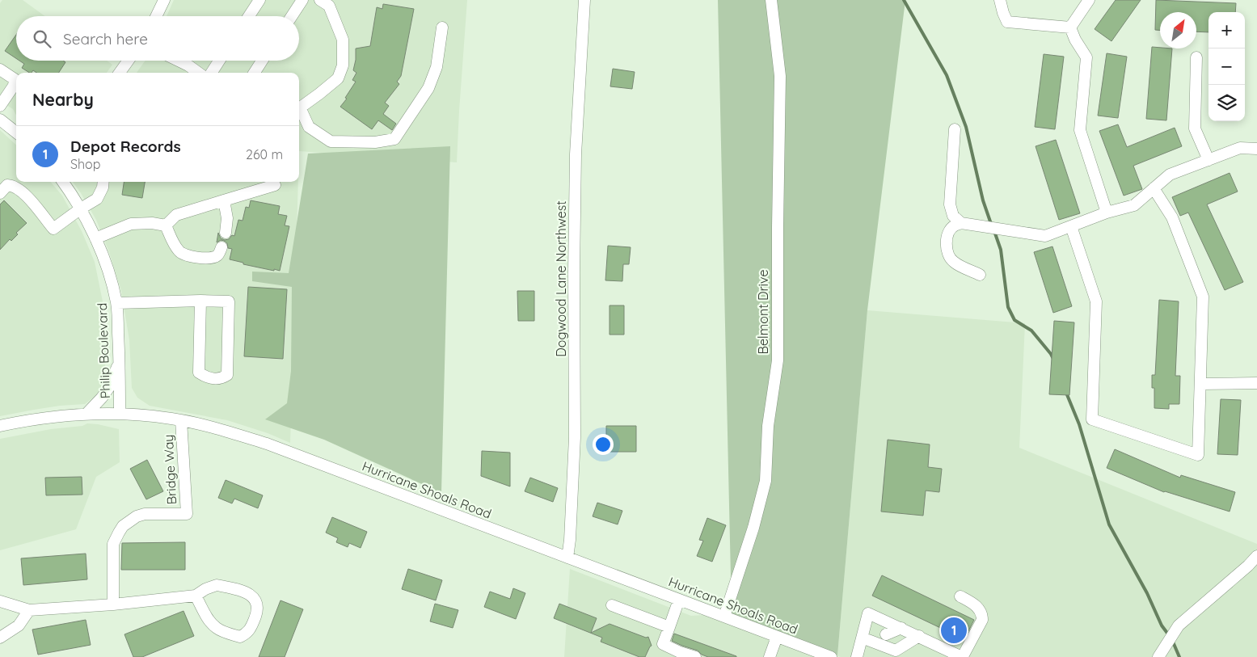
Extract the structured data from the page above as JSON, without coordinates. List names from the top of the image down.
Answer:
{
  "streets": {
    "street": [
      "Dogwood Lane Northwest",
      "Belmont Drive",
      "Philip Boulevard",
      "Bridge Way",
      "Hurricane Shoals Road"
    ]
  },
  "crossings": [
    ["Dogwood Lane Northwest", "Hurricane Shoals Road"],
    ["Belmont Drive", "Hurricane Shoals Road"],
    ["Philip Boulevard", "Hurricane Shoals Road"],
    ["Bridge Way", "Hurricane Shoals Road"]
  ],
  "north": "top right",
  "page": {
    "map_buttons": ["+", "−"],
    "search": "Search here",
    "heading": "Nearby",
    "list": [
      {
        "mark": "1",
        "name": "Depot Records",
        "note": "Shop",
        "value": "260 m"
      }
    ],
    "pins": "1"
  }
}
